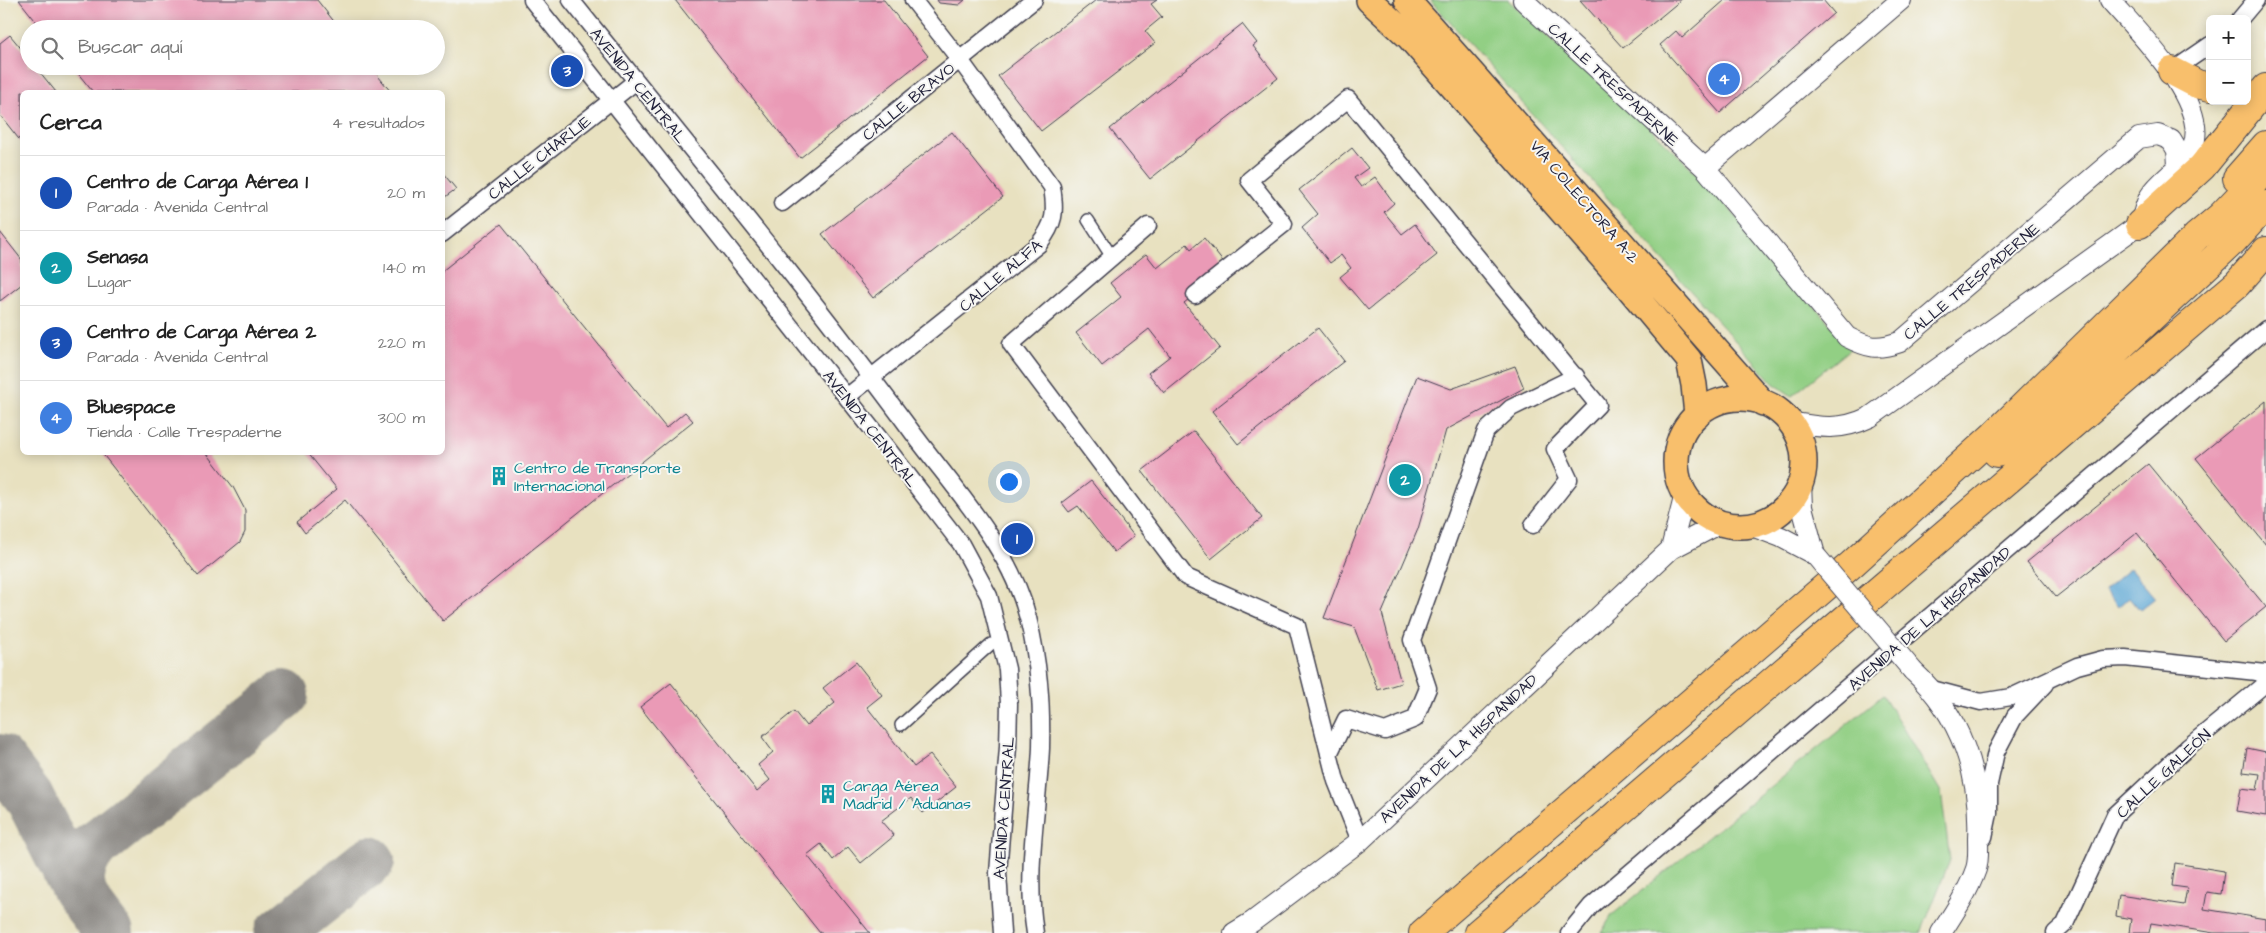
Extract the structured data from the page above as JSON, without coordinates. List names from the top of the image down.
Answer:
{
  "streets": {
    "main road": ["VÍA COLECTORA A-2"],
    "street": [
      "CALLE TRESPADERNE",
      "AVENIDA CENTRAL",
      "CALLE BRAVO",
      "CALLE CHARLIE",
      "CALLE ALFA",
      "AVENIDA DE LA HISPANIDAD",
      "CALLE GALEÓN"
    ]
  },
  "crossings": [
    ["AVENIDA CENTRAL", "CALLE CHARLIE"],
    ["AVENIDA CENTRAL", "CALLE ALFA"],
    ["CALLE BRAVO", "CALLE ALFA"],
    ["VÍA COLECTORA A-2", "AVENIDA DE LA HISPANIDAD"]
  ],
  "places": {
    "building": ["Centro de Transporte Internacional", "Carga Aérea Madrid / Aduanas"]
  },
  "page": {
    "map_buttons": ["+", "−"],
    "search": "Buscar aquí",
    "pins": [
      "3",
      "4",
      "2",
      "1"
    ],
    "heading": ["Cerca", "4 resultados"],
    "list": [
      {
        "mark": "1",
        "name": "Centro de Carga Aérea 1",
        "note": "Parada · Avenida Central",
        "value": "20 m"
      },
      {
        "mark": "2",
        "name": "Senasa",
        "note": "Lugar",
        "value": "140 m"
      },
      {
        "mark": "3",
        "name": "Centro de Carga Aérea 2",
        "note": "Parada · Avenida Central",
        "value": "220 m"
      },
      {
        "mark": "4",
        "name": "Bluespace",
        "note": "Tienda · Calle Trespaderne",
        "value": "300 m"
      }
    ]
  }
}
